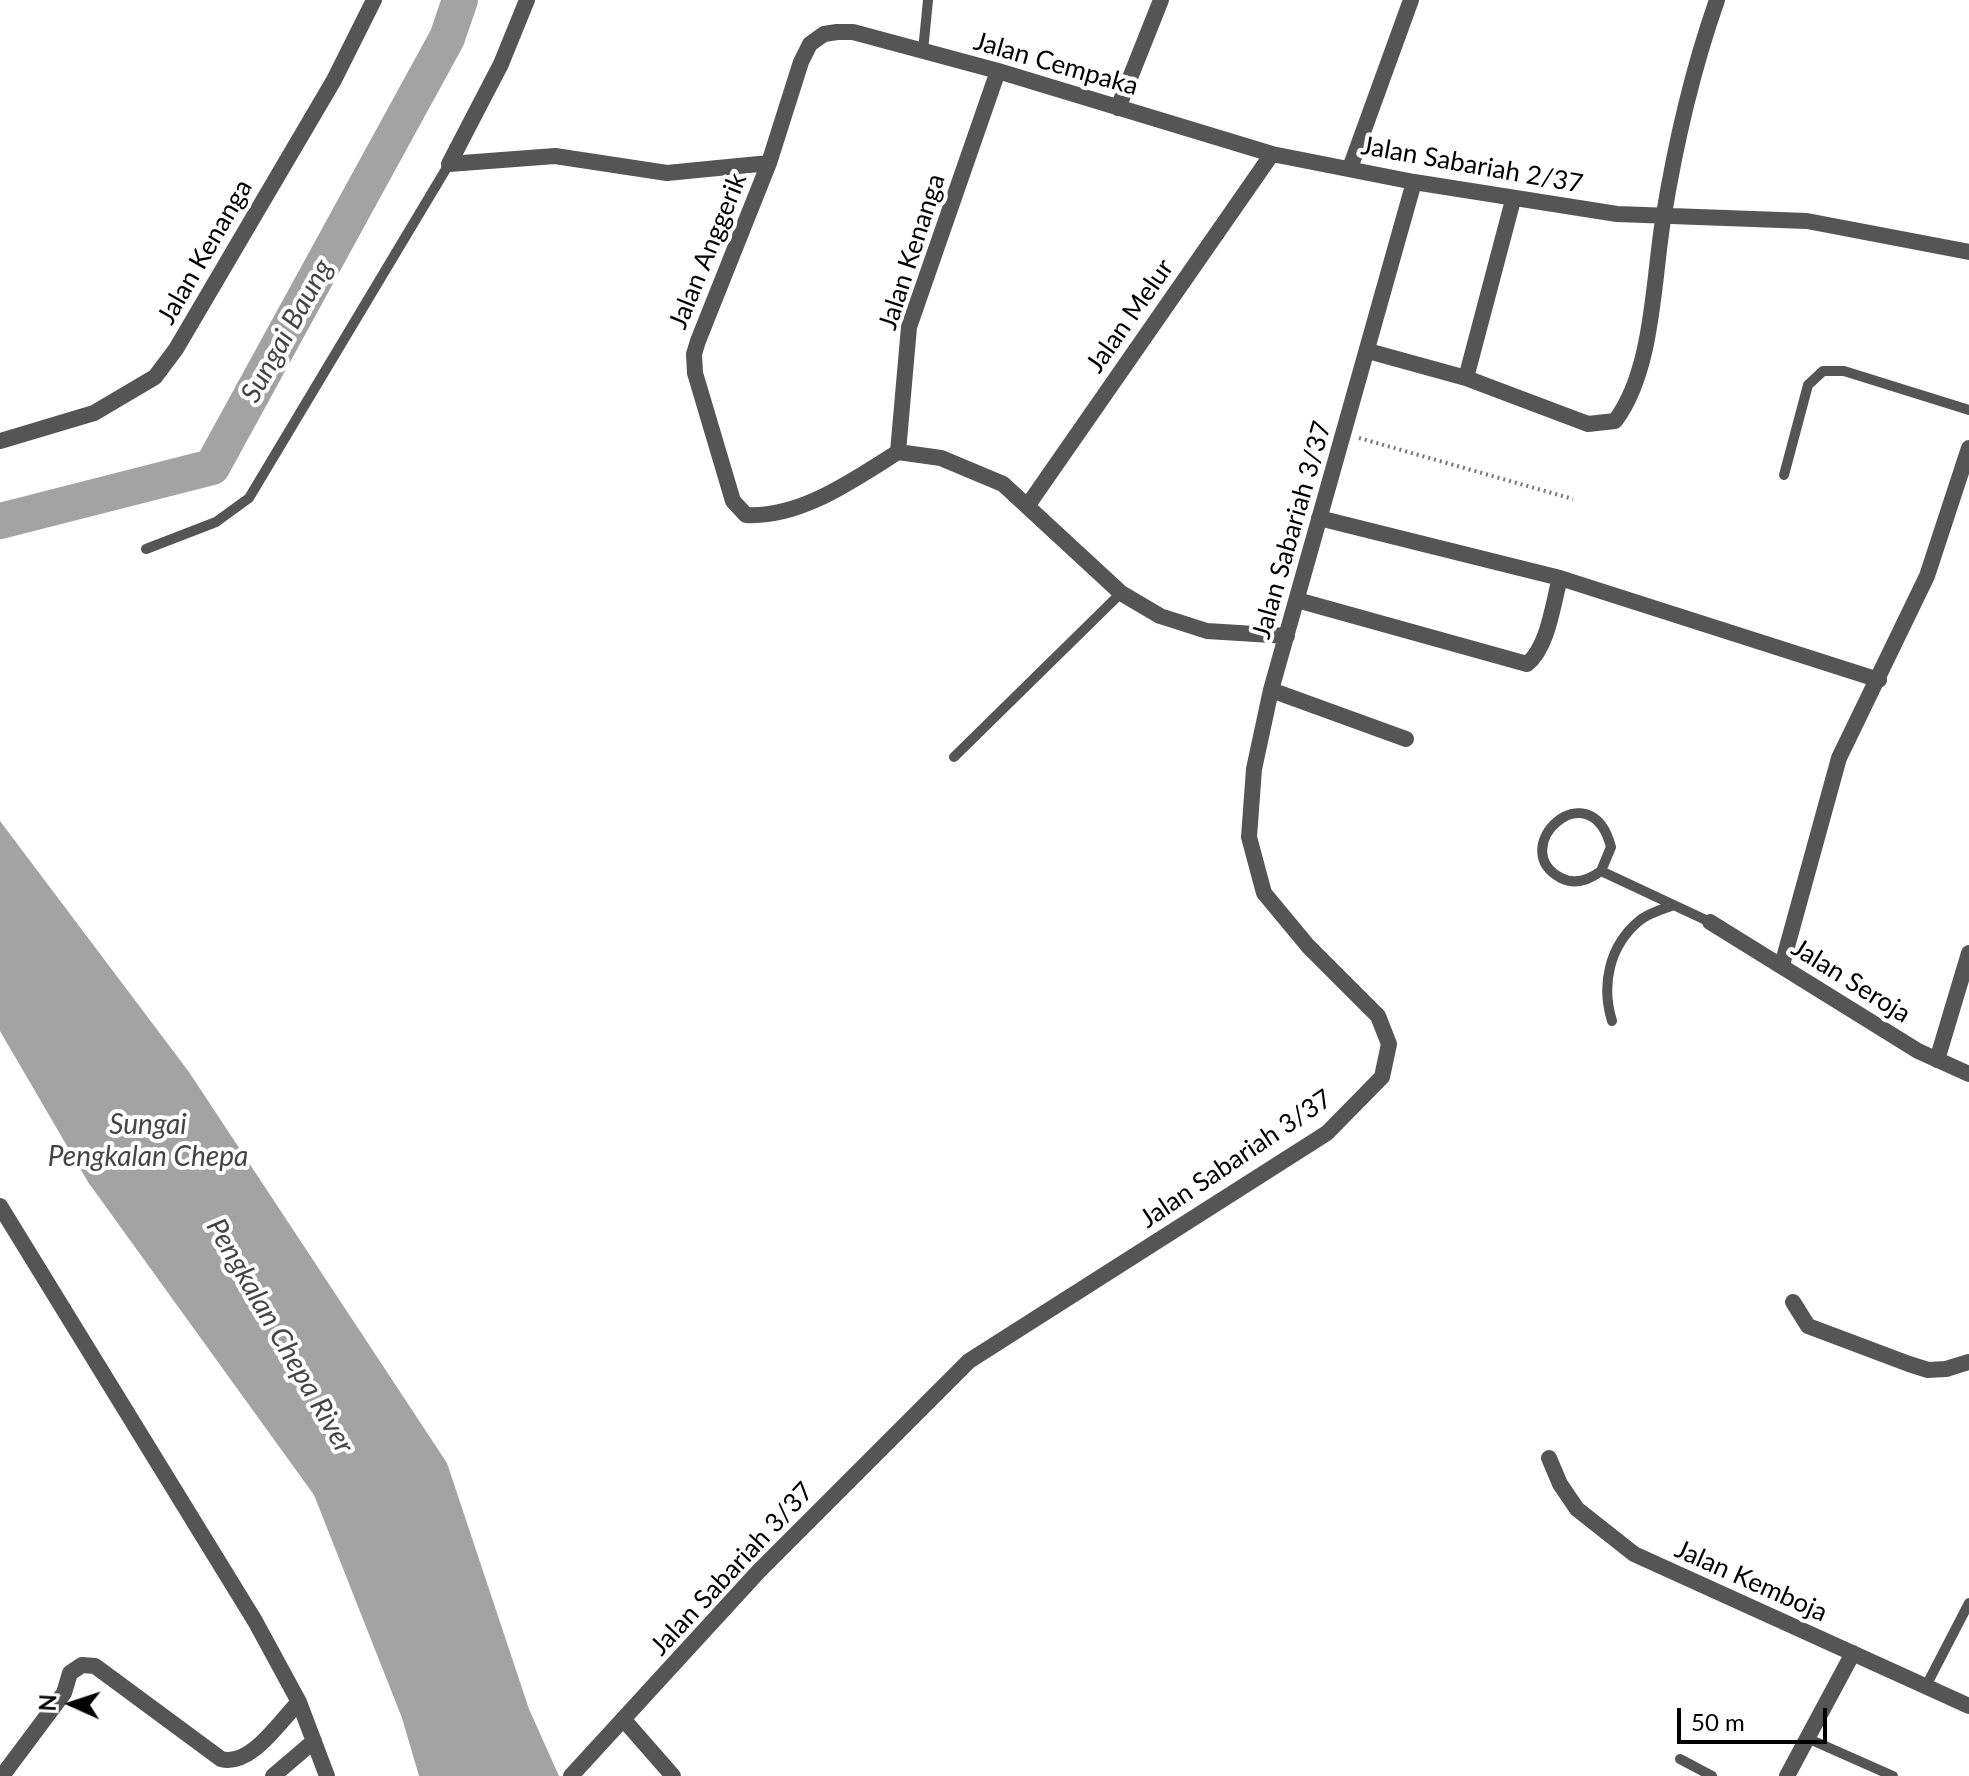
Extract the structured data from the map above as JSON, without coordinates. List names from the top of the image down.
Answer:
{
  "streets": {
    "street": [
      "Jalan Cempaka",
      "Jalan Sabariah 2/37",
      "Jalan Anggerik",
      "Jalan Kenanga",
      "Jalan Melur",
      "Jalan Sabariah 3/37",
      "Jalan Seroja",
      "Jalan Kemboja"
    ]
  },
  "crossings": [
    ["Jalan Cempaka", "Jalan Sabariah 2/37"],
    ["Jalan Cempaka", "Jalan Anggerik"],
    ["Jalan Cempaka", "Jalan Kenanga"],
    ["Jalan Cempaka", "Jalan Melur"],
    ["Jalan Sabariah 2/37", "Jalan Melur"],
    ["Jalan Sabariah 2/37", "Jalan Sabariah 3/37"],
    ["Jalan Anggerik", "Jalan Kenanga"]
  ],
  "water": ["Sungai Baung", "Sungai Pengkalan Chepa", "Pengkalan Chepa River"],
  "scale_bar": "50 m",
  "north": "left"
}
